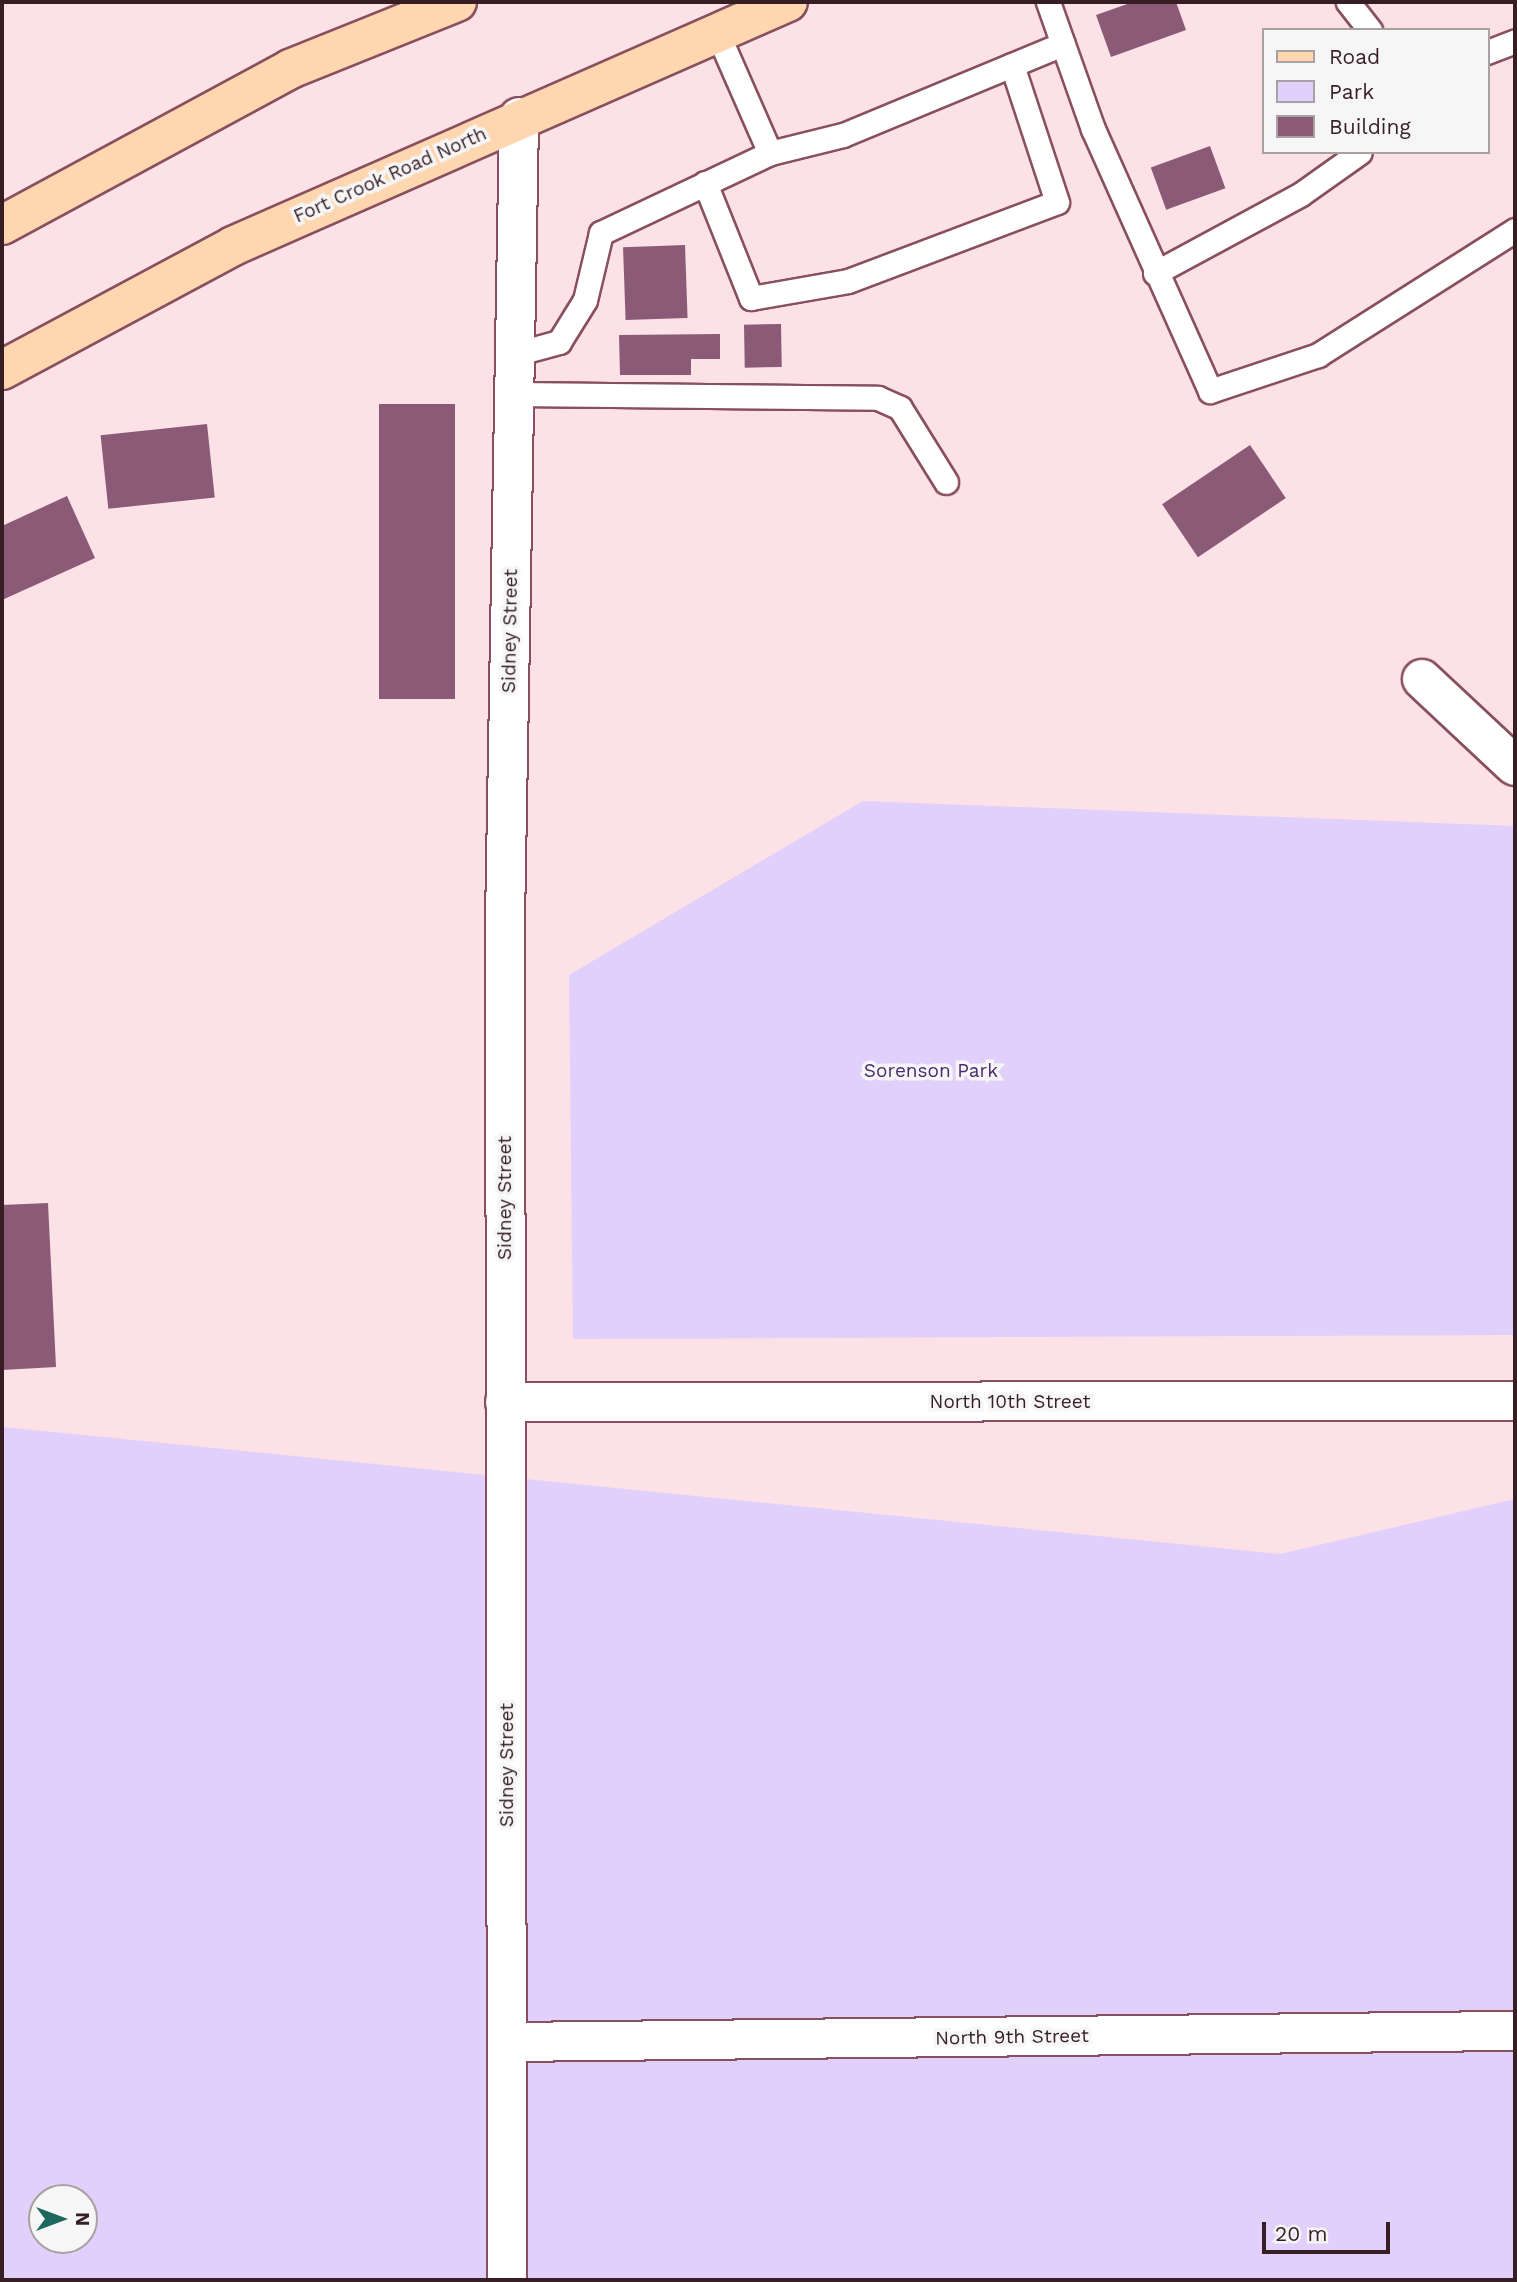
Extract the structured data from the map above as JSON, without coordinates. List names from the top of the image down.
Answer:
{
  "streets": {
    "main road": ["Fort Crook Road North"],
    "street": ["Sidney Street", "North 10th Street", "North 9th Street"]
  },
  "crossings": [
    ["Fort Crook Road North", "Sidney Street"],
    ["Sidney Street", "North 10th Street"],
    ["Sidney Street", "North 9th Street"]
  ],
  "parks": ["Sorenson Park"],
  "legend": ["Road", "Park", "Building"],
  "scale_bar": "20 m",
  "north": "right"
}
